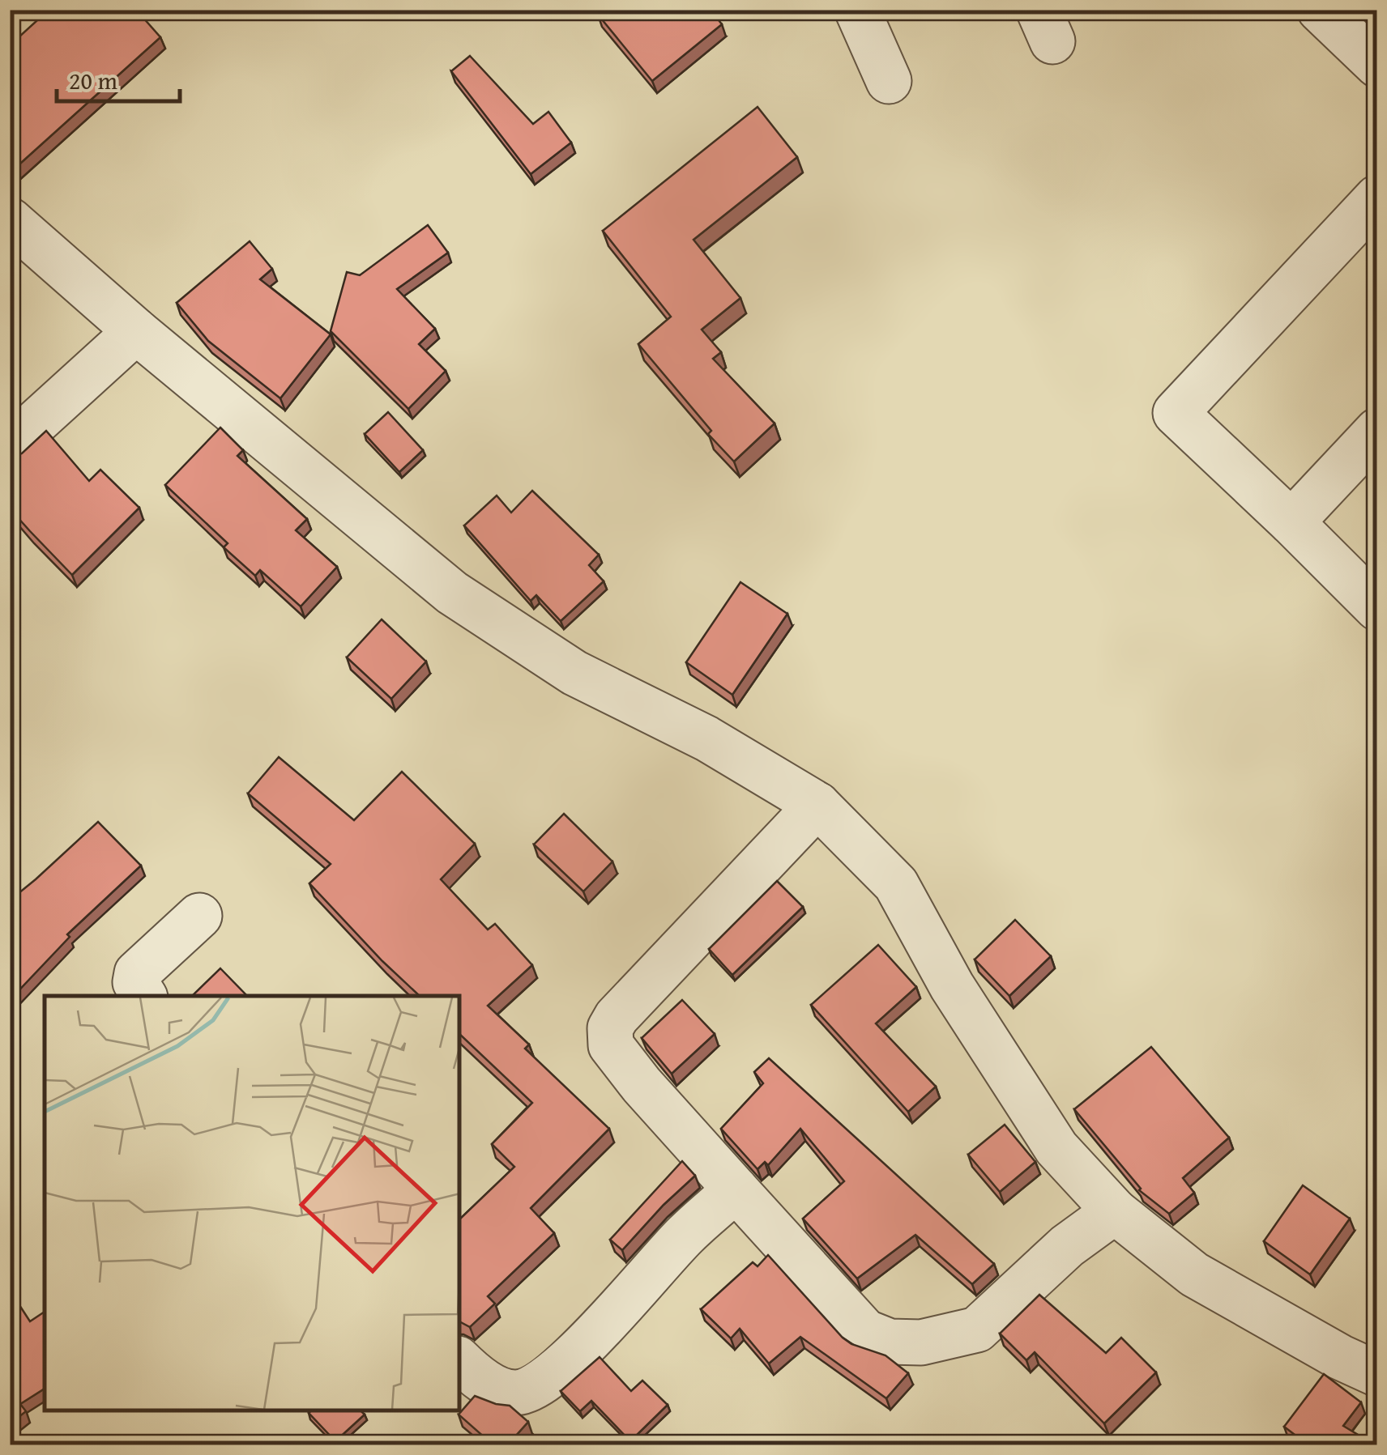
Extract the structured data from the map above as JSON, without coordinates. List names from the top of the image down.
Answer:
{
  "scale_bar": "20 m"
}
